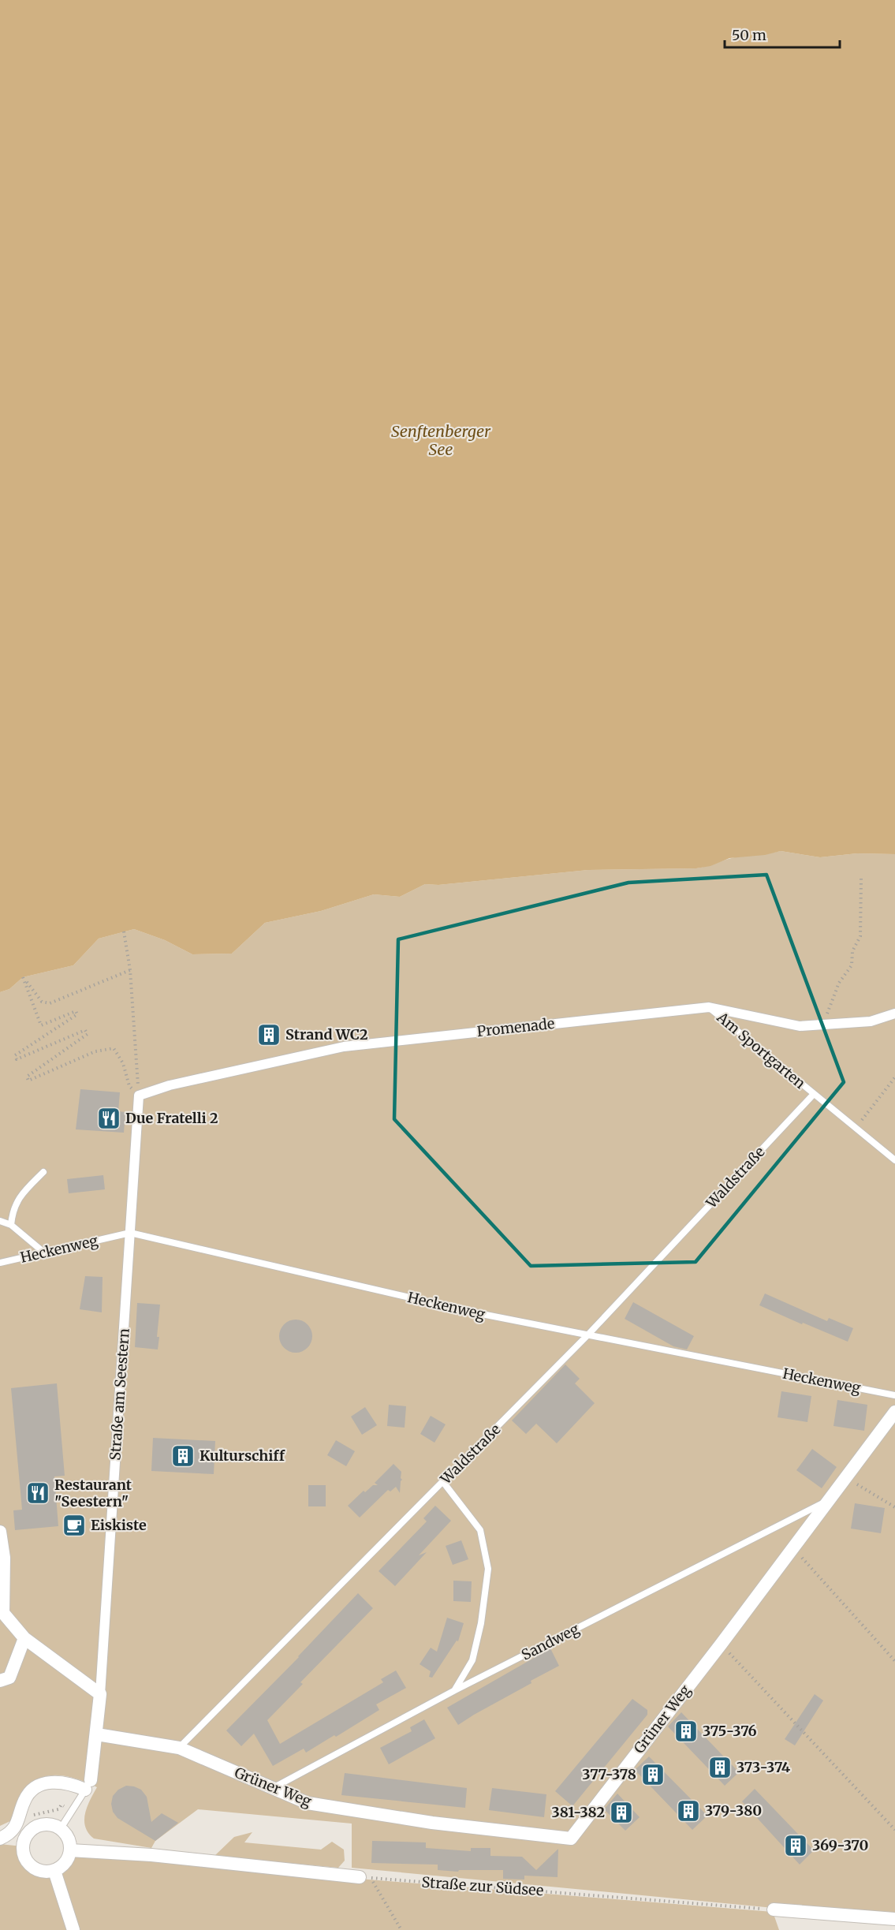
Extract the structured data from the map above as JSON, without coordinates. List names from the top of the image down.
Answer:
{
  "streets": {
    "street": ["Promenade", "Straße am Seestern", "Grüner Weg"],
    "lane": [
      "Am Sportgarten",
      "Waldstraße",
      "Heckenweg",
      "Sandweg"
    ],
    "path": ["Straße zur Südsee"]
  },
  "crossings": [
    ["Promenade", "Am Sportgarten"],
    ["Promenade", "Straße am Seestern"],
    ["Am Sportgarten", "Waldstraße"],
    ["Waldstraße", "Heckenweg"],
    ["Waldstraße", "Grüner Weg"],
    ["Heckenweg", "Straße am Seestern"],
    ["Sandweg", "Grüner Weg"]
  ],
  "water": ["Senftenberger See"],
  "places": {
    "building": [
      "Strand WC2",
      "Kulturschiff",
      "375-376",
      "373-374",
      "377-378",
      "379-380",
      "381-382",
      "369-370"
    ],
    "restaurant": ["Due Fratelli 2", "Restaurant \"Seestern\""],
    "cafe": ["Eiskiste"]
  },
  "scale_bar": "50 m"
}
